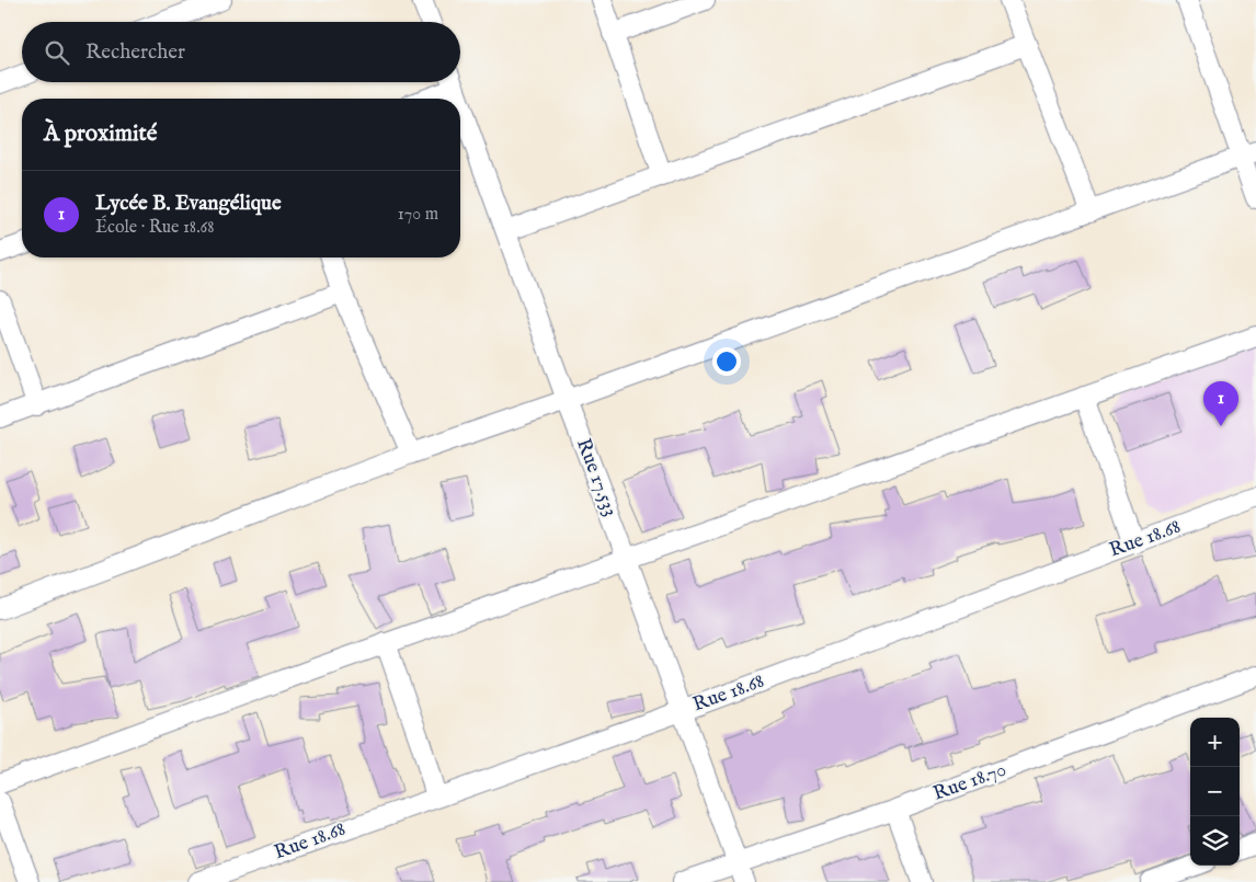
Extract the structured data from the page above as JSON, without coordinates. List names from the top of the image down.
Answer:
{
  "streets": {
    "street": ["Rue 17.533", "Rue 18.68", "Rue 18.70"]
  },
  "crossings": [
    ["Rue 17.533", "Rue 18.68"],
    ["Rue 17.533", "Rue 18.70"]
  ],
  "page": {
    "search": "Rechercher",
    "heading": "À proximité",
    "list": [
      {
        "mark": "1",
        "name": "Lycée B. Evangélique",
        "note": "École · Rue 18.68",
        "value": "170 m"
      }
    ],
    "pins": "1",
    "map_buttons": ["+", "−"]
  }
}
